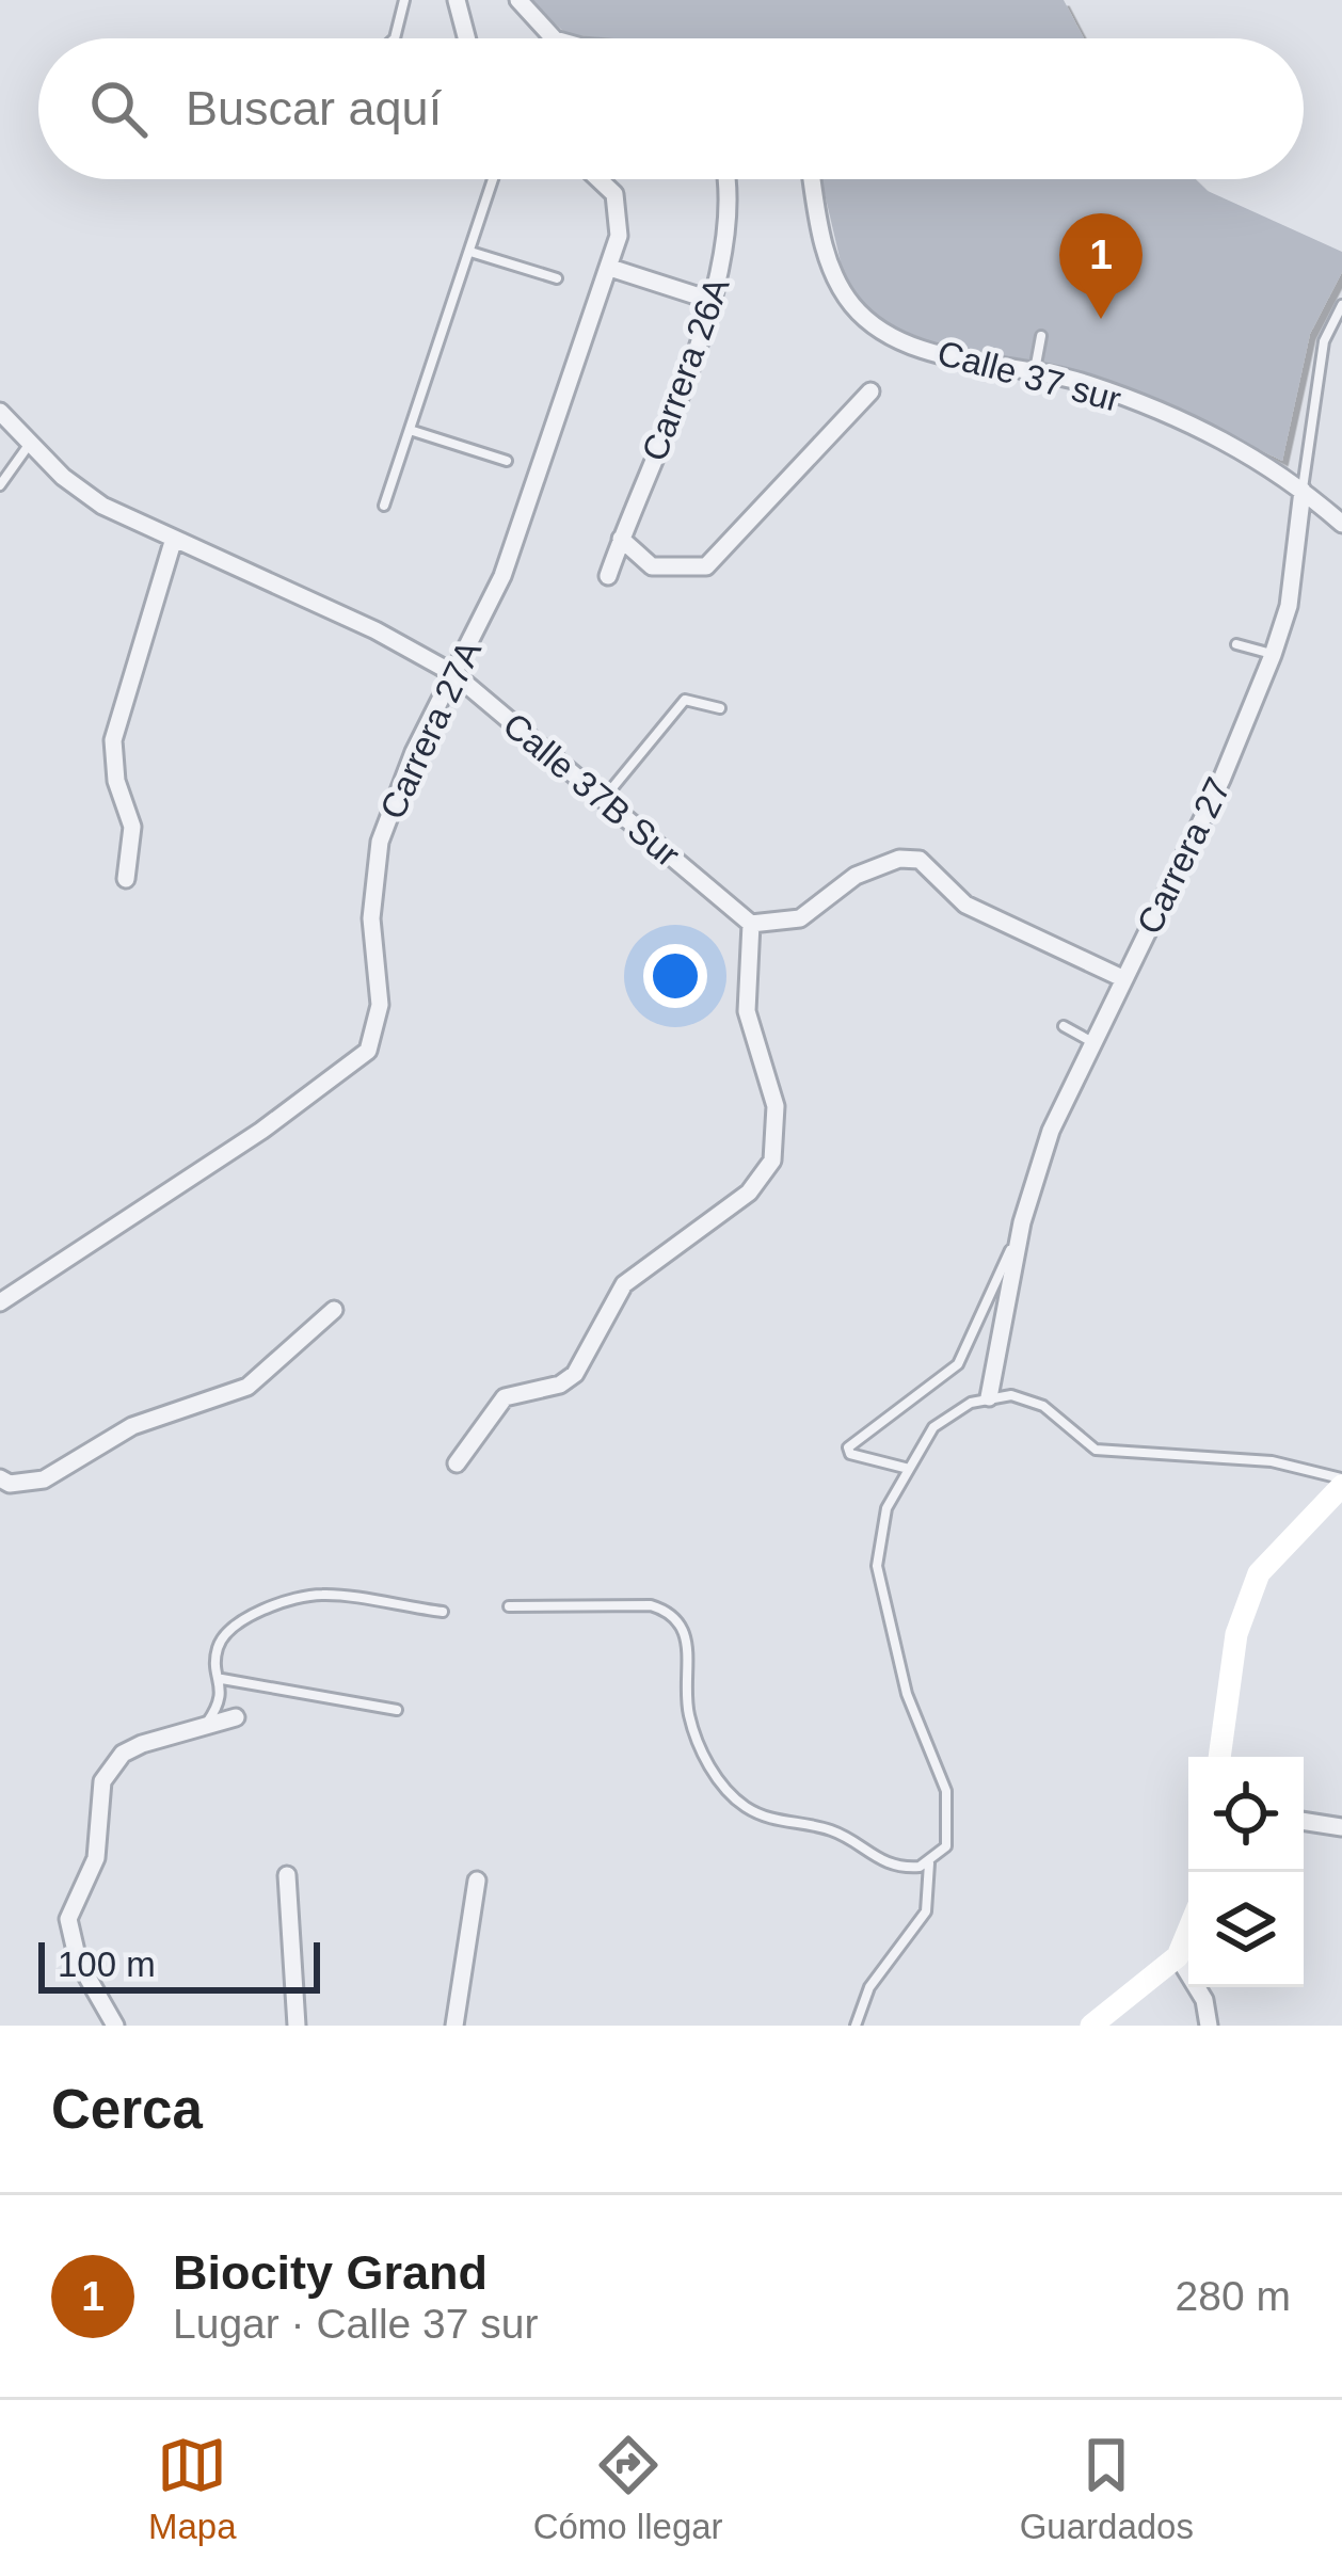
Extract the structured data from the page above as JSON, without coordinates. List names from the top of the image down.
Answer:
{
  "streets": {
    "street": [
      "Carrera 26A",
      "Calle 37 sur",
      "Carrera 27A",
      "Calle 37B Sur",
      "Carrera 27"
    ]
  },
  "crossings": [
    ["Calle 37 sur", "Carrera 27"],
    ["Carrera 27A", "Calle 37B Sur"]
  ],
  "scale_bar": "100 m",
  "page": {
    "search": "Buscar aquí",
    "pins": "1",
    "scale": "100 m",
    "heading": "Cerca",
    "list": [
      {
        "mark": "1",
        "name": "Biocity Grand",
        "note": "Lugar · Calle 37 sur",
        "value": "280 m"
      }
    ],
    "nav": ["Mapa", "Cómo llegar", "Guardados"]
  }
}
